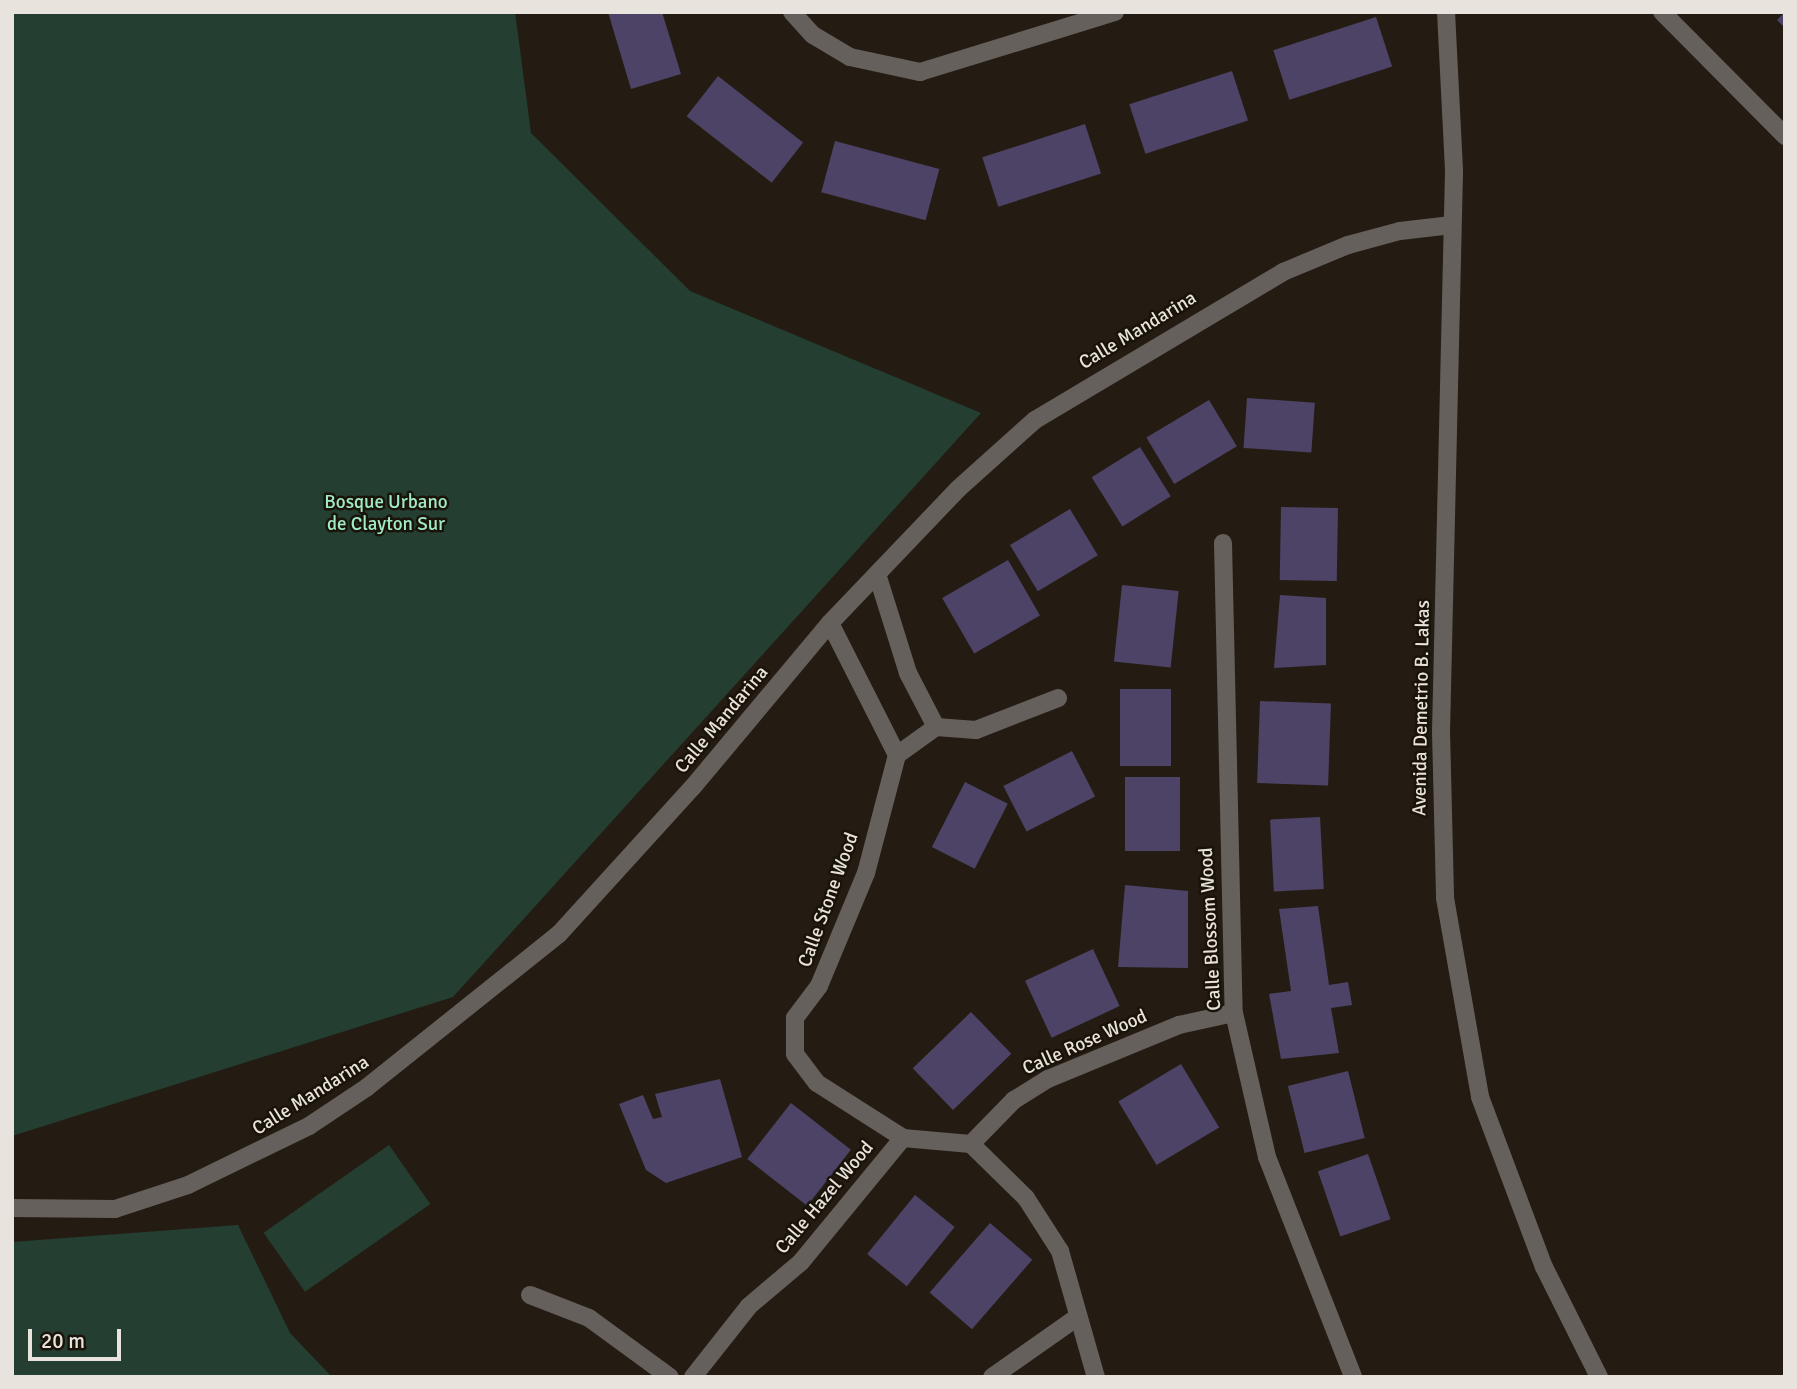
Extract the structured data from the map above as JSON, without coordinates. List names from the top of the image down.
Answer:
{
  "streets": {
    "street": [
      "Calle Mandarina",
      "Avenida Demetrio B. Lakas",
      "Calle Stone Wood",
      "Calle Blossom Wood",
      "Calle Rose Wood",
      "Calle Hazel Wood"
    ]
  },
  "crossings": [
    ["Calle Mandarina", "Avenida Demetrio B. Lakas"],
    ["Calle Stone Wood", "Calle Hazel Wood"],
    ["Calle Blossom Wood", "Calle Rose Wood"]
  ],
  "parks": ["Bosque Urbano de Clayton Sur"],
  "scale_bar": "20 m"
}
